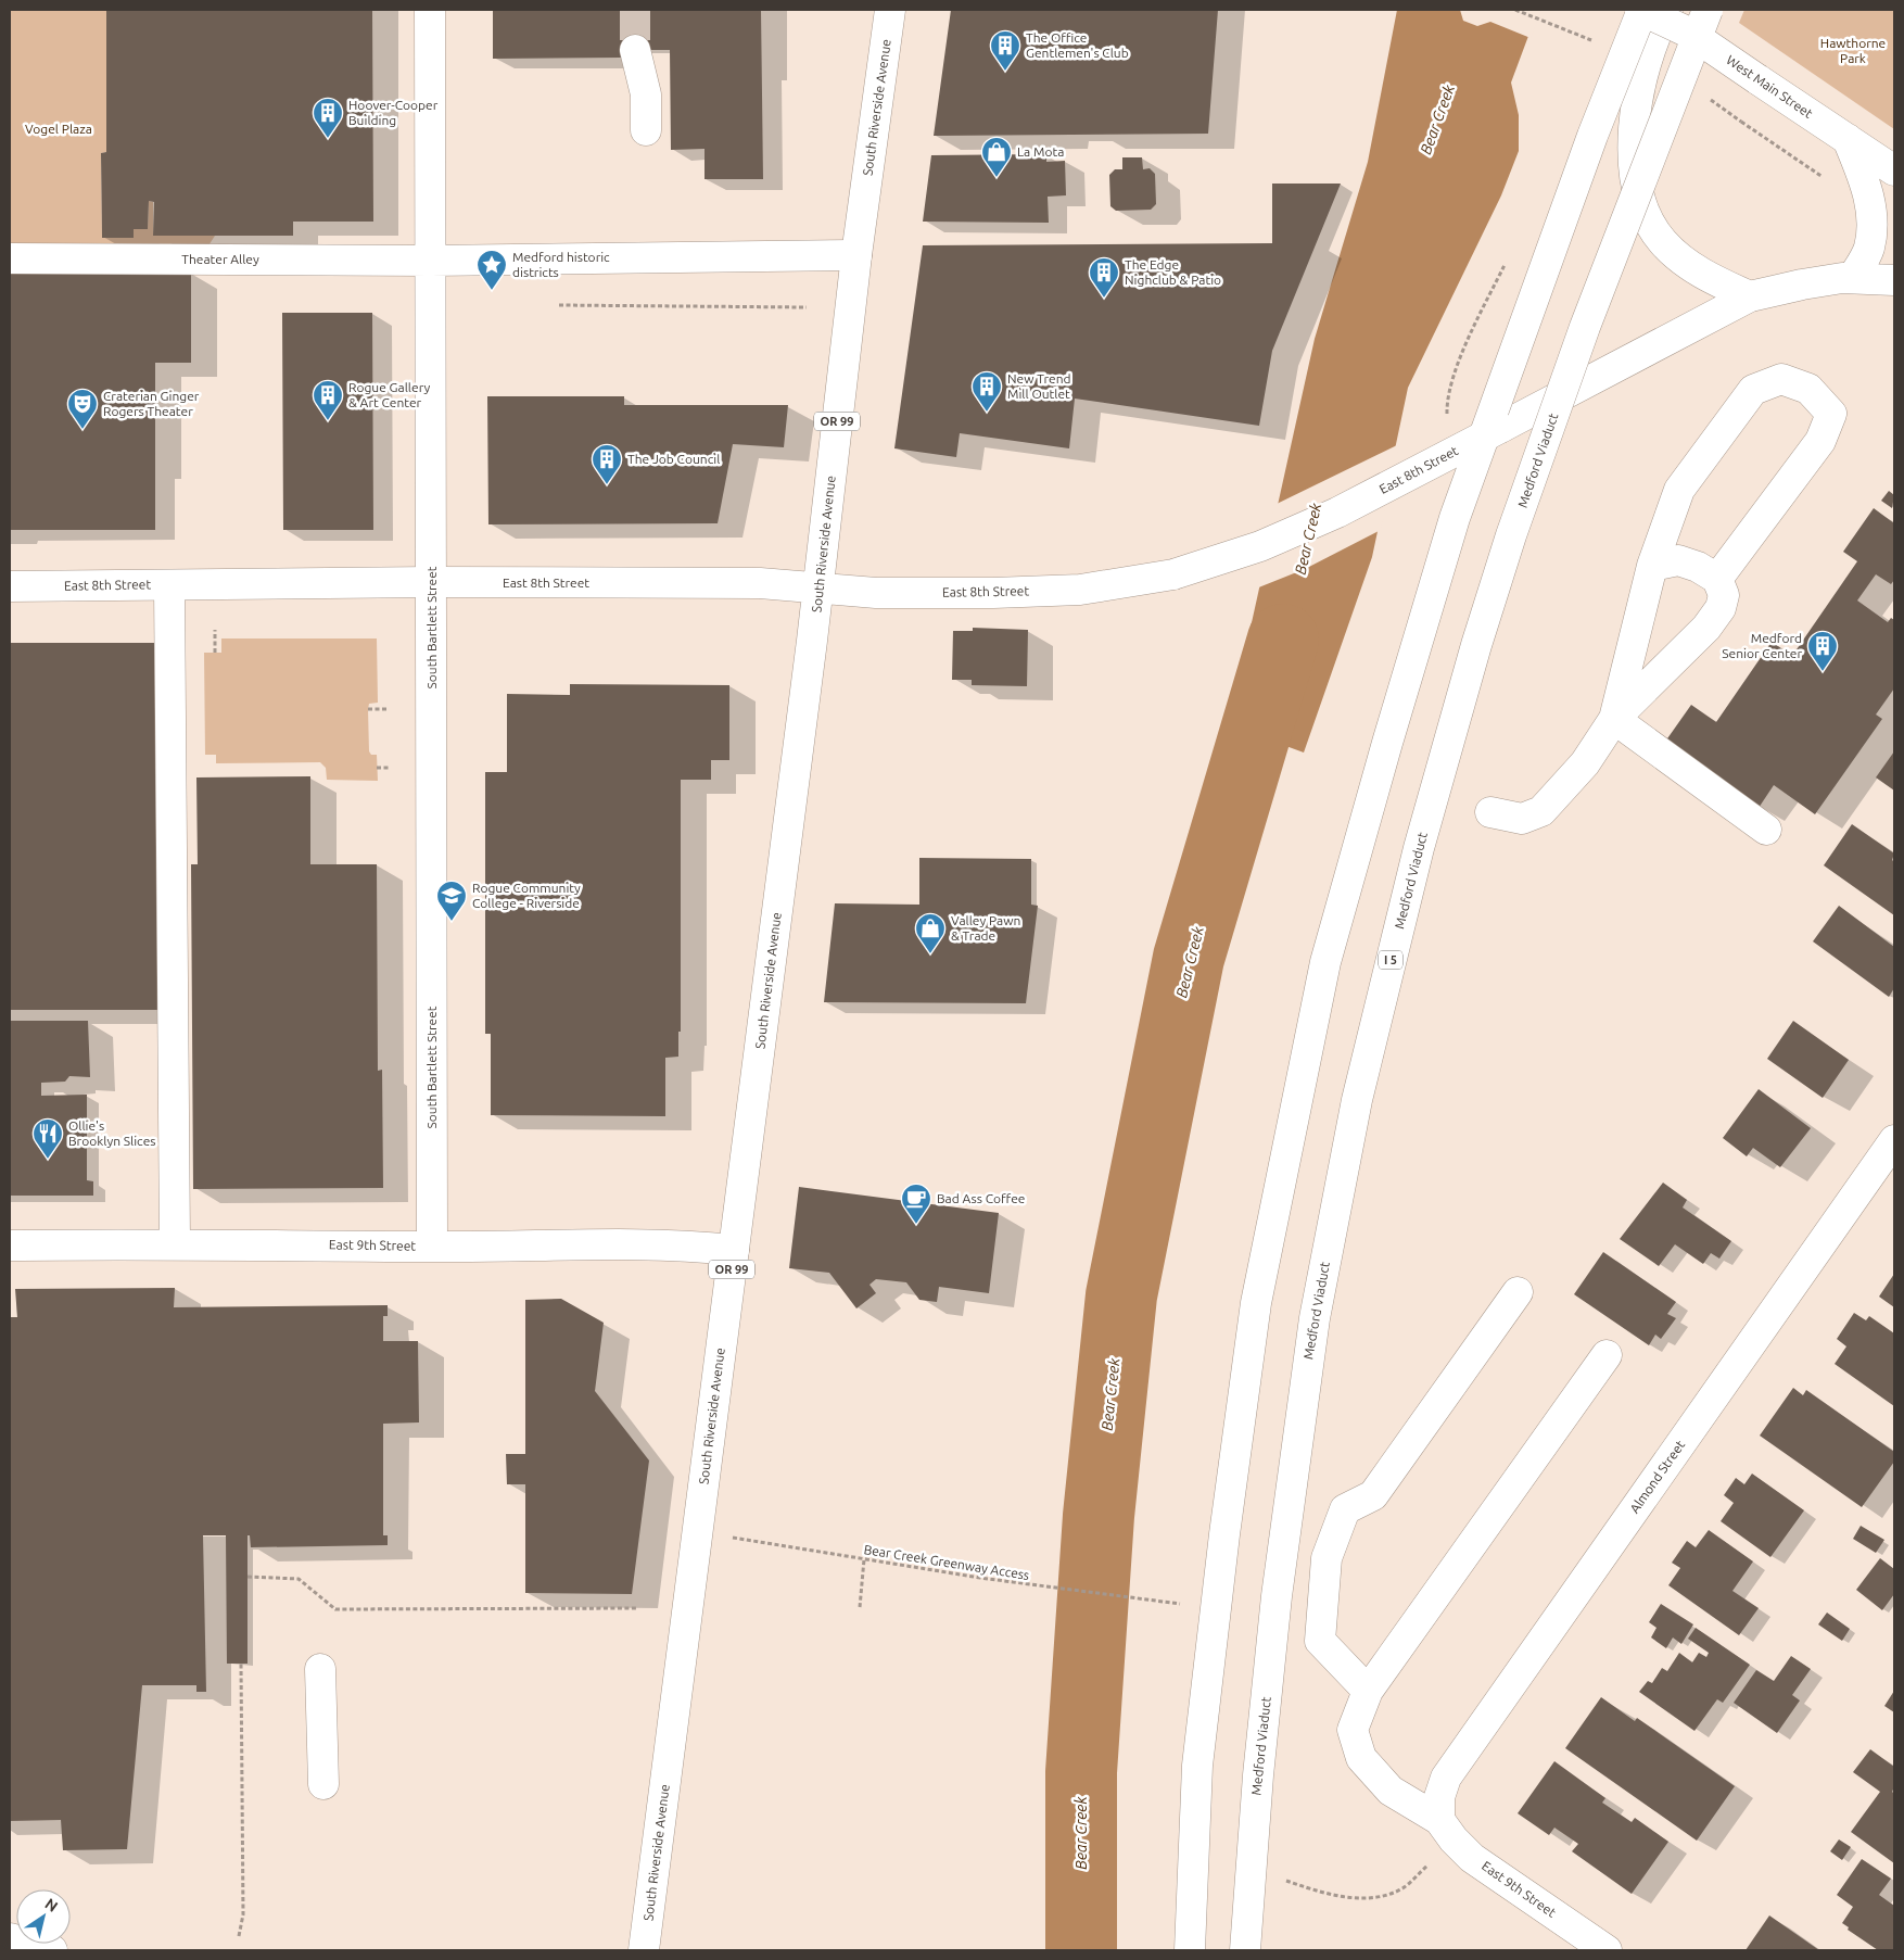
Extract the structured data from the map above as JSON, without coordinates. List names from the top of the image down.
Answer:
{
  "streets": {
    "main road": [
      "West Main Street",
      "South Riverside Avenue",
      "Theater Alley",
      "OR 99",
      "Medford Viaduct",
      "East 8th Street",
      "South Bartlett Street",
      "I 5",
      "East 9th Street",
      "Almond Street"
    ],
    "path": ["Bear Creek Greenway Access"]
  },
  "crossings": [
    ["South Riverside Avenue", "Theater Alley"],
    ["South Riverside Avenue", "East 8th Street"],
    ["South Riverside Avenue", "East 9th Street"],
    ["South Riverside Avenue", "Bear Creek Greenway Access"],
    ["Theater Alley", "South Bartlett Street"],
    ["East 8th Street", "South Bartlett Street"],
    ["South Bartlett Street", "East 9th Street"],
    ["East 9th Street", "Almond Street"]
  ],
  "water": ["Bear Creek"],
  "parks": ["Hawthorne Park", "Vogel Plaza"],
  "places": {
    "building": [
      "The Office Gentlemen's Club",
      "Hoover-Cooper Building",
      "The Edge Nighclub & Patio",
      "New Trend Mill Outlet",
      "Rogue Gallery & Art Center",
      "The Job Council",
      "Medford Senior Center"
    ],
    "shop": ["La Mota", "Valley Pawn & Trade"],
    "place": ["Medford historic districts"],
    "theatre": ["Craterian Ginger Rogers Theater"],
    "school or university": ["Rogue Community College - Riverside"],
    "restaurant": ["Ollie's Brooklyn Slices"],
    "cafe": ["Bad Ass Coffee"]
  },
  "north": "top right"
}
